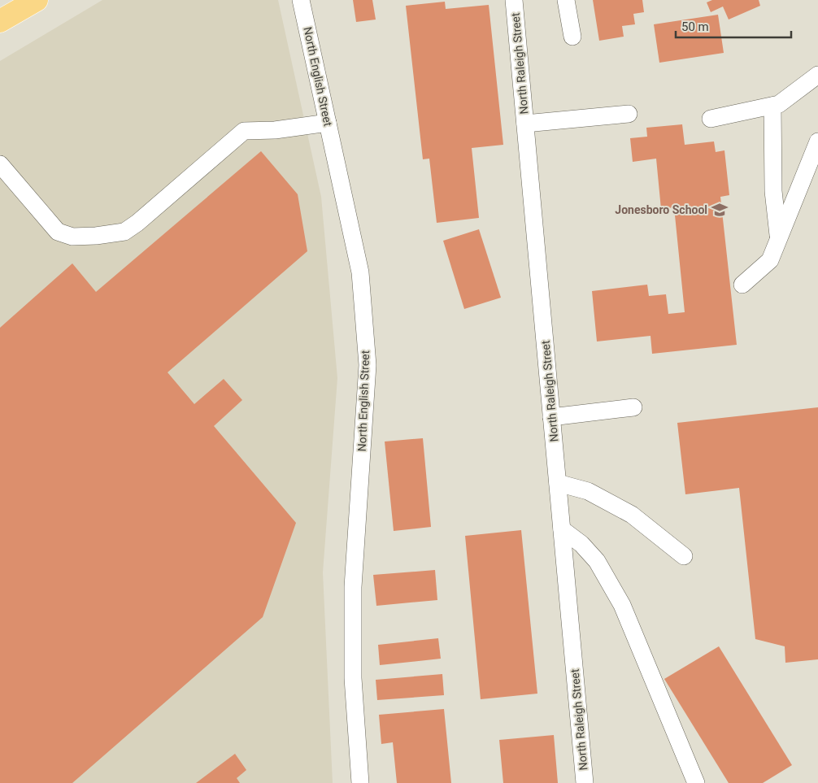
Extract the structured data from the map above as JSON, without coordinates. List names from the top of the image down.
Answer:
{
  "streets": {
    "street": ["North Raleigh Street", "North English Street"]
  },
  "places": {
    "school or university": ["Jonesboro School"]
  },
  "scale_bar": "50 m"
}
